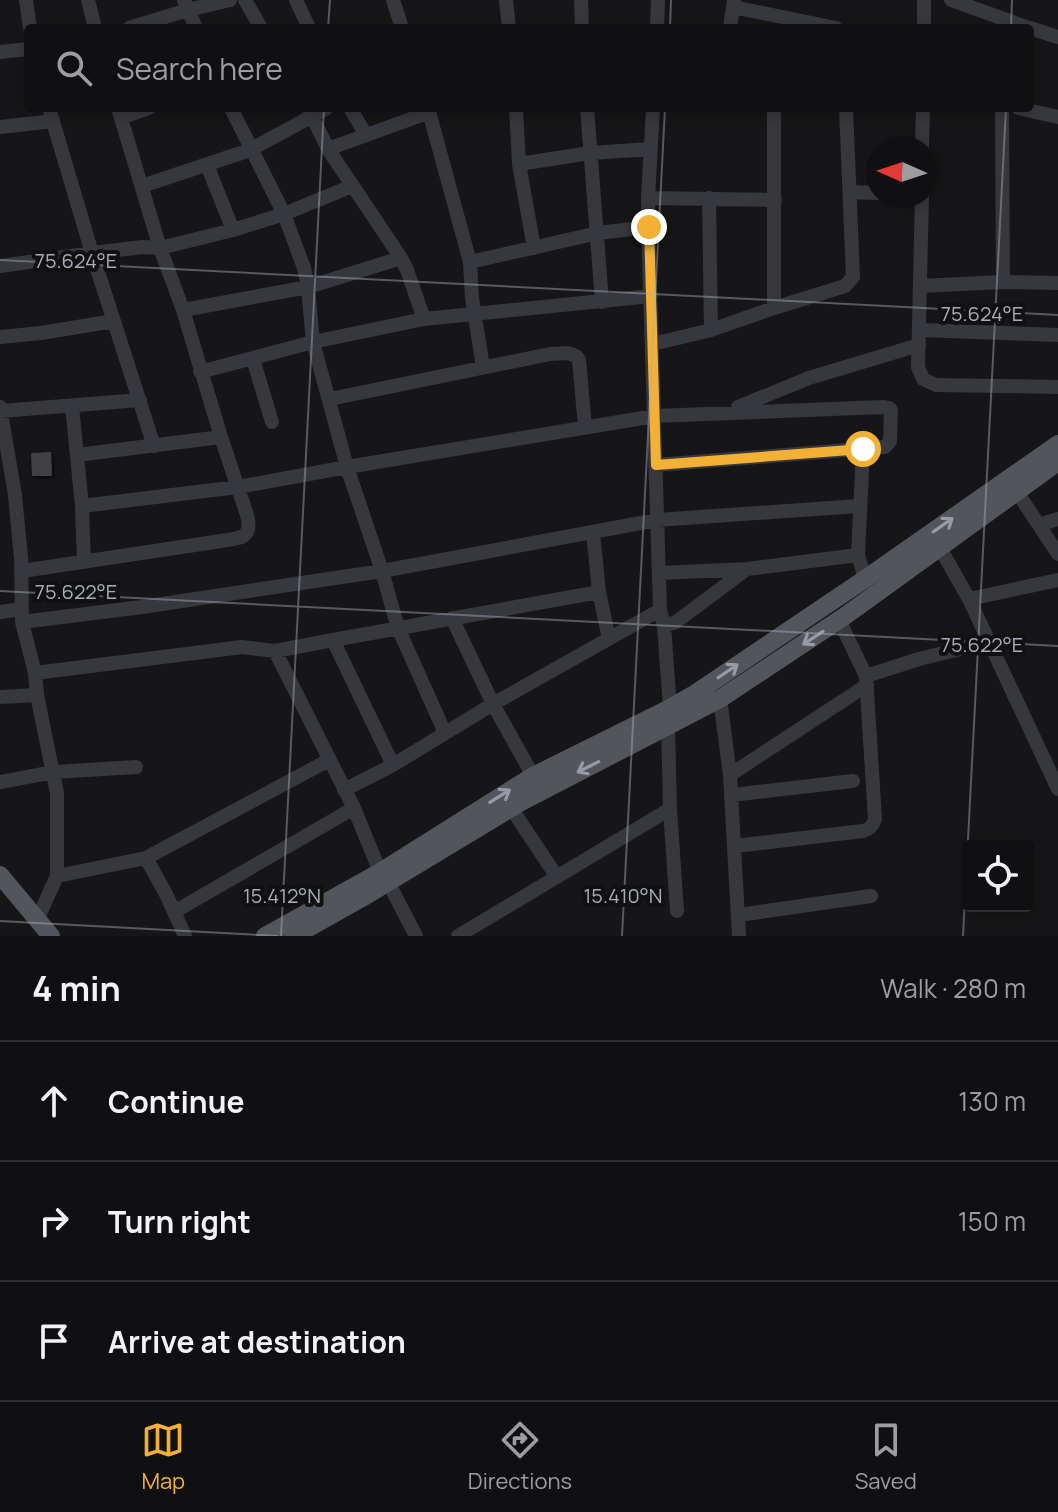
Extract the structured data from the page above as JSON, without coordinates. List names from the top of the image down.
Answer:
{
  "north": "left",
  "page": {
    "search": "Search here",
    "heading": ["4 min", "Walk · 280 m"],
    "list": [
      ["Continue", "130 m"],
      ["Turn right", "150 m"],
      "Arrive at destination"
    ],
    "nav": ["Map", "Directions", "Saved"]
  },
  "coordinates": [
    "75.624°E",
    "75.622°E",
    "15.412°N",
    "15.410°N"
  ]
}
